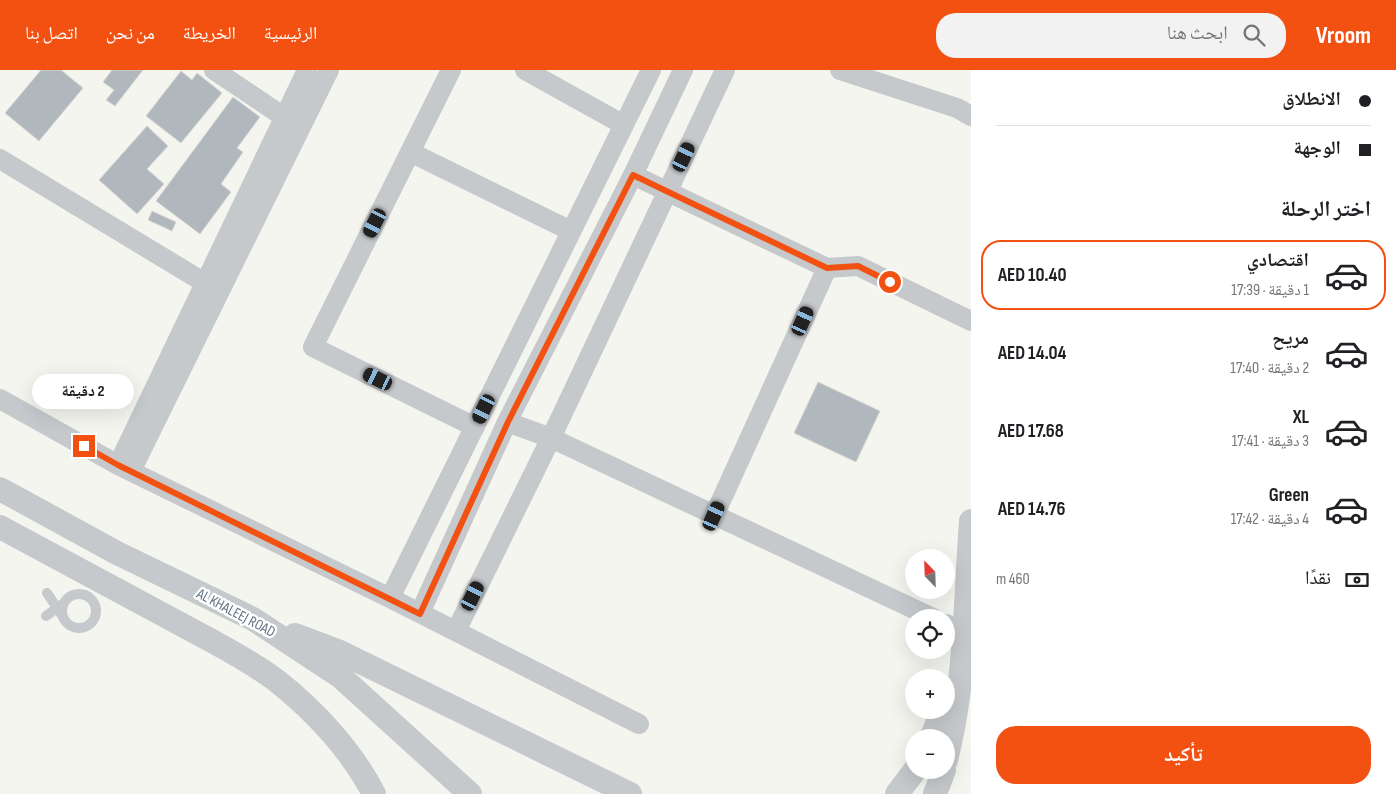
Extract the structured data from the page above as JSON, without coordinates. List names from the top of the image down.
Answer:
{
  "streets": {
    "street": ["AL KHALEEJ ROAD"]
  },
  "north": "top left",
  "page": {
    "header": "Vroom",
    "search": "ابحث هنا",
    "nav": [
      "الرئيسية",
      "الخريطة",
      "من نحن",
      "اتصل بنا"
    ],
    "banner": ["الانطلاق", "الوجهة"],
    "heading": "اختر الرحلة",
    "list": [
      {
        "name": "اقتصادي",
        "note": "1 دقيقة · 17:39",
        "value": "AED 10.40"
      },
      {
        "name": "مريح",
        "note": "2 دقيقة · 17:40",
        "value": "AED 14.04"
      },
      {
        "name": "XL",
        "note": "3 دقيقة · 17:41",
        "value": "AED 17.68"
      },
      {
        "name": "Green",
        "note": "4 دقيقة · 17:42",
        "value": "AED 14.76"
      }
    ],
    "bubble": "2 دقيقة",
    "map_buttons": ["+", "−"],
    "pay": ["نقدًا", "460 m"],
    "buttons": "تأكيد"
  }
}
